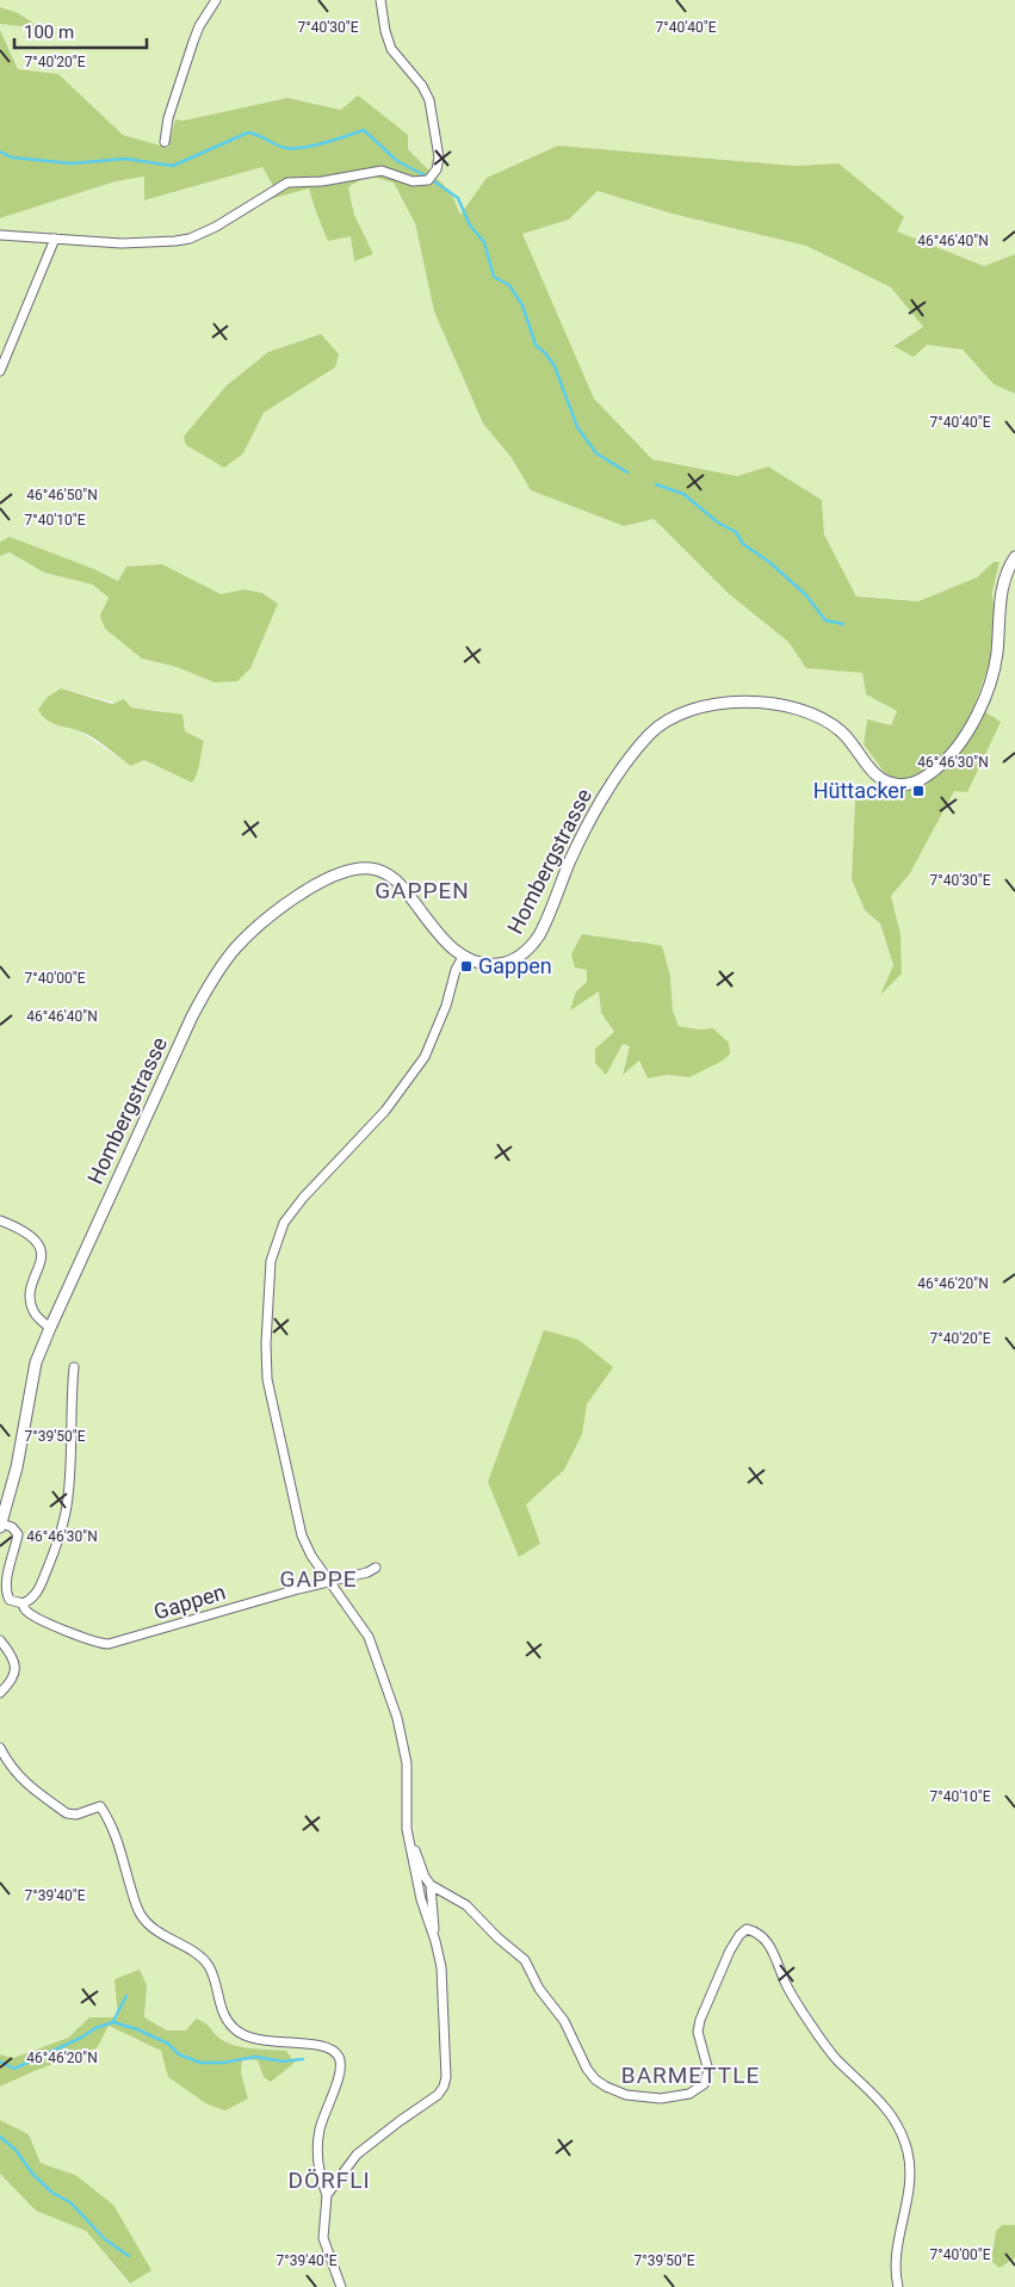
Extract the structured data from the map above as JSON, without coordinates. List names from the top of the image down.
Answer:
{
  "streets": {
    "street": ["Hombergstrasse", "Gappen"]
  },
  "crossings": [
    ["Hombergstrasse", "Gappen"]
  ],
  "districts": [
    "GAPPEN",
    "GAPPE",
    "BARMETTLE",
    "DÖRFLI"
  ],
  "places": {
    "transit": ["Hüttacker", "Gappen"]
  },
  "scale_bar": "100 m",
  "coordinates": [
    "7°40'30\"E",
    "7°40'40\"E",
    "7°40'20\"E",
    "46°46'40\"N",
    "46°46'50\"N",
    "7°40'10\"E",
    "46°46'30\"N",
    "7°40'00\"E",
    "46°46'20\"N",
    "7°39'50\"E",
    "7°39'40\"E"
  ]
}
